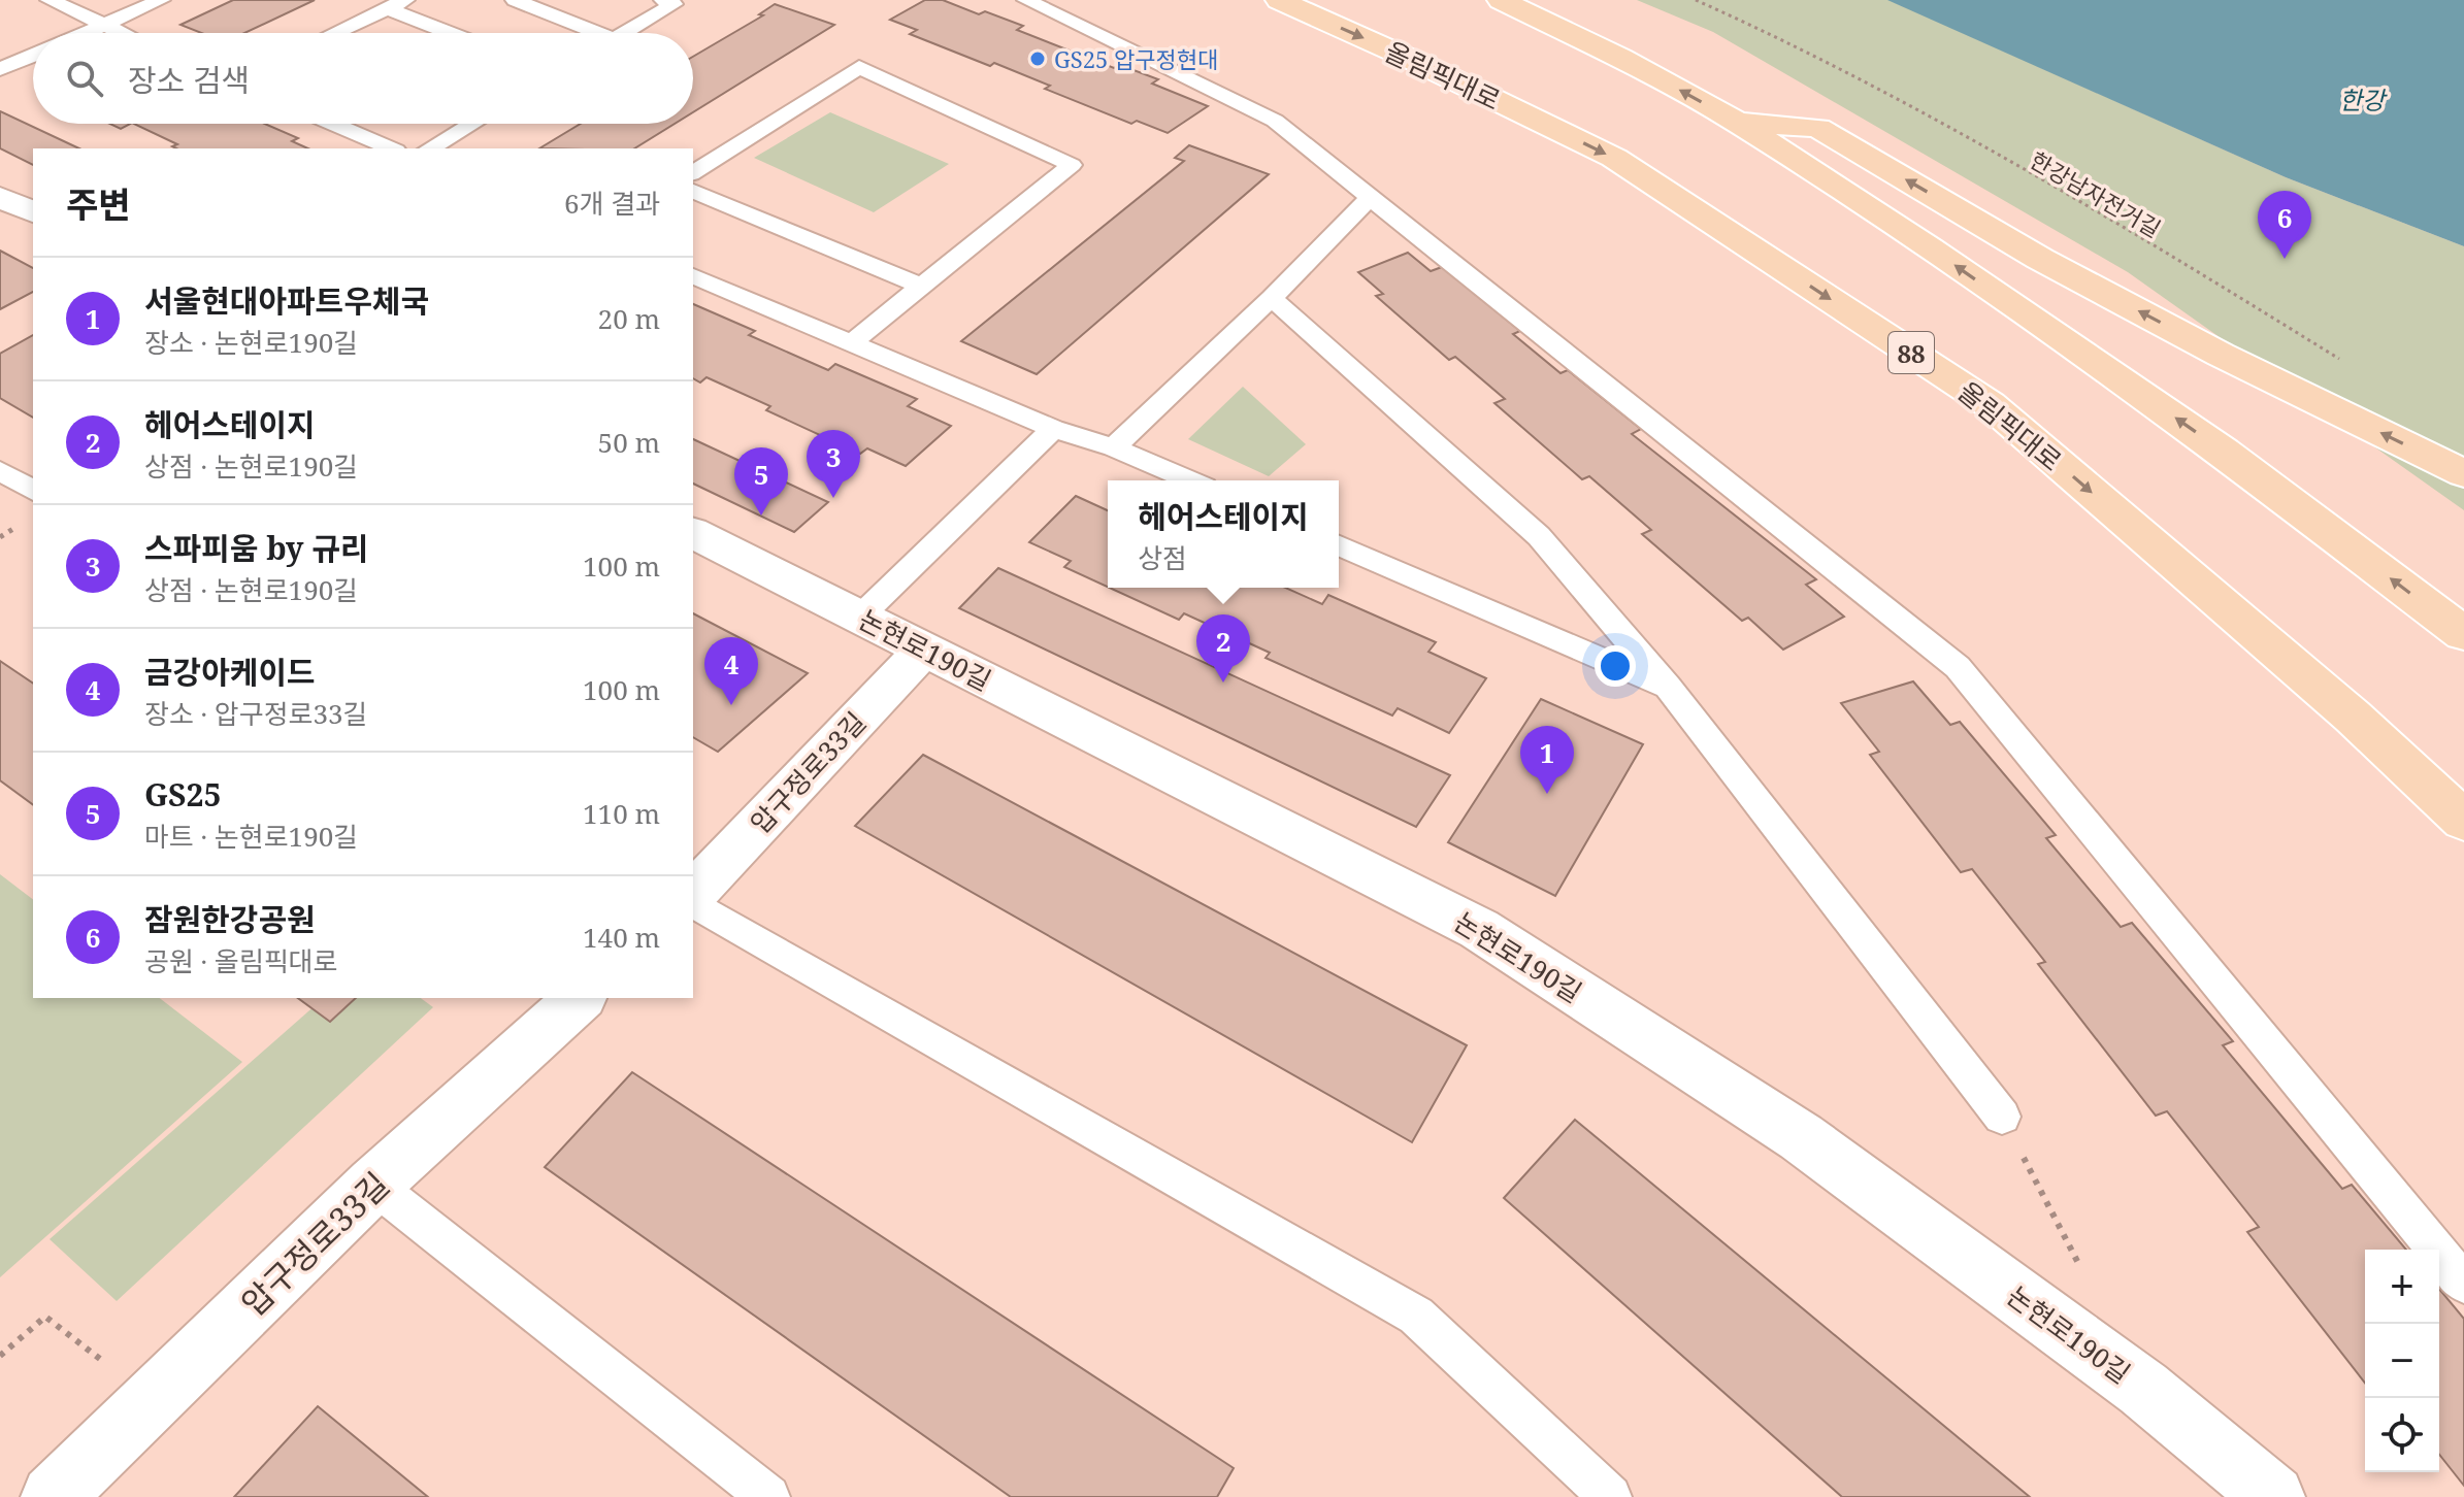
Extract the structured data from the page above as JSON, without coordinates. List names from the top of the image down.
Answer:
{
  "streets": {
    "highway": ["올림픽대로", "88"],
    "street": ["논현로190길", "압구정로33길"],
    "path": ["한강남자전거길"]
  },
  "crossings": [
    ["논현로190길", "압구정로33길"]
  ],
  "water": ["한강"],
  "places": ["GS25 압구정현대"],
  "page": {
    "search": "장소 검색",
    "heading": ["주변", "6개 결과"],
    "pins": [
      "6",
      "3",
      "5",
      "2",
      "4",
      "1"
    ],
    "list": [
      {
        "mark": "1",
        "name": "서울현대아파트우체국",
        "note": "장소 · 논현로190길",
        "value": "20 m"
      },
      {
        "mark": "2",
        "name": "헤어스테이지",
        "note": "상점 · 논현로190길",
        "value": "50 m"
      },
      {
        "mark": "3",
        "name": "스파피움 by 규리",
        "note": "상점 · 논현로190길",
        "value": "100 m"
      },
      {
        "mark": "4",
        "name": "금강아케이드",
        "note": "장소 · 압구정로33길",
        "value": "100 m"
      },
      {
        "mark": "5",
        "name": "GS25",
        "note": "마트 · 논현로190길",
        "value": "110 m"
      },
      {
        "mark": "6",
        "name": "잠원한강공원",
        "note": "공원 · 올림픽대로",
        "value": "140 m"
      }
    ],
    "popup": ["헤어스테이지", "상점"],
    "map_buttons": ["+", "−"]
  }
}
